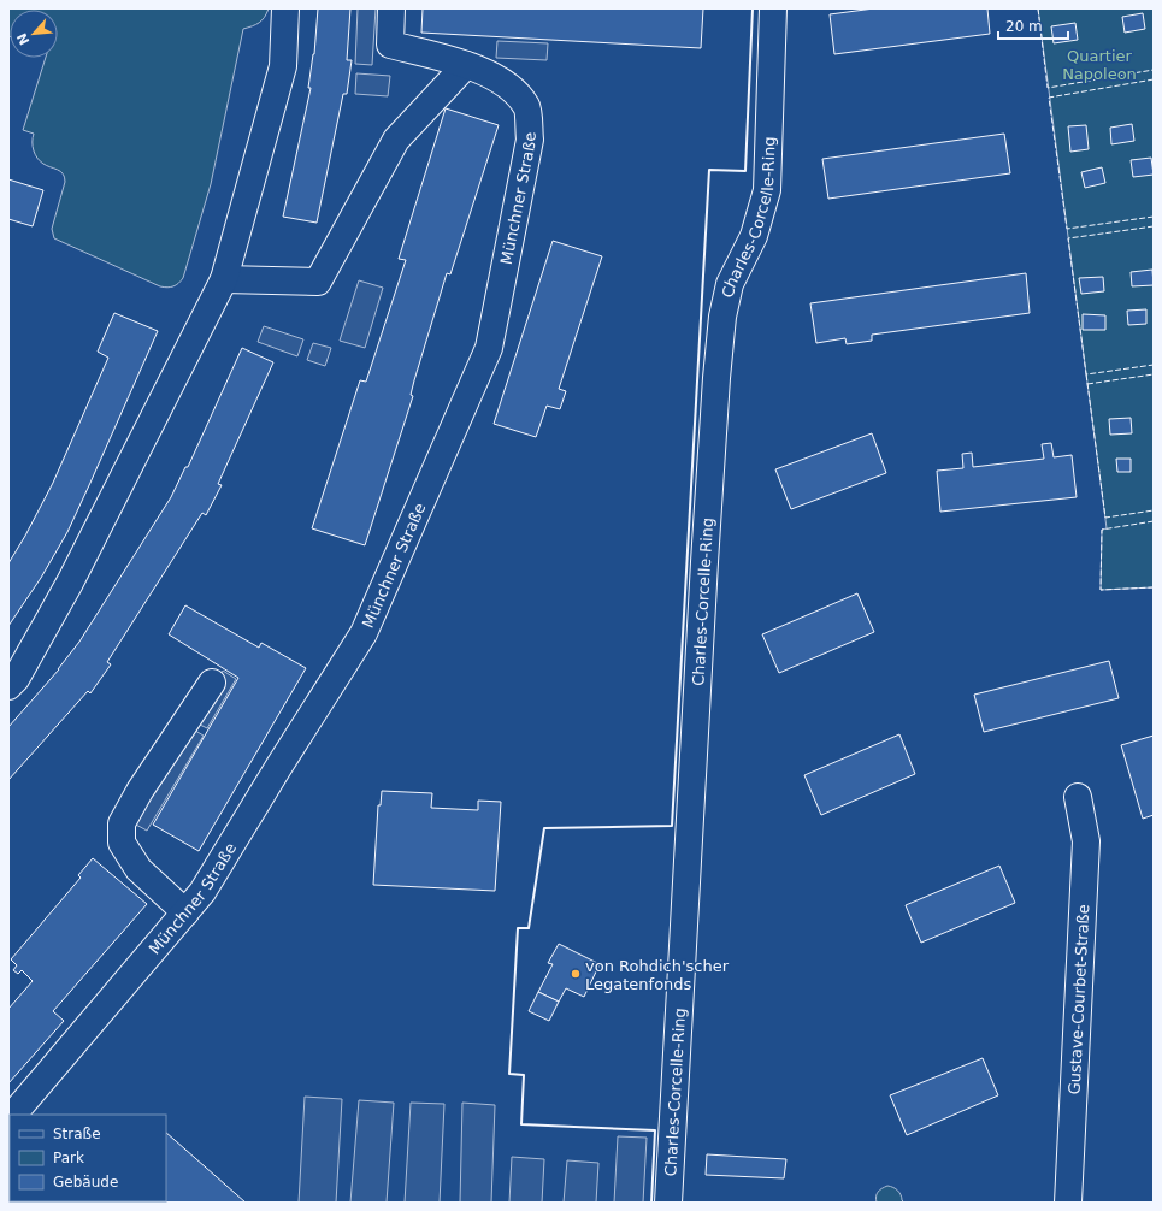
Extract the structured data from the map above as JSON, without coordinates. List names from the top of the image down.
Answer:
{
  "streets": {
    "street": ["Münchner Straße", "Charles-Corcelle-Ring", "Gustave-Courbet-Straße"]
  },
  "parks": ["Quartier Napoleon"],
  "places": ["von Rohdich'scher Legatenfonds"],
  "legend": ["Straße", "Park", "Gebäude"],
  "scale_bar": "20 m",
  "north": "bottom left"
}
